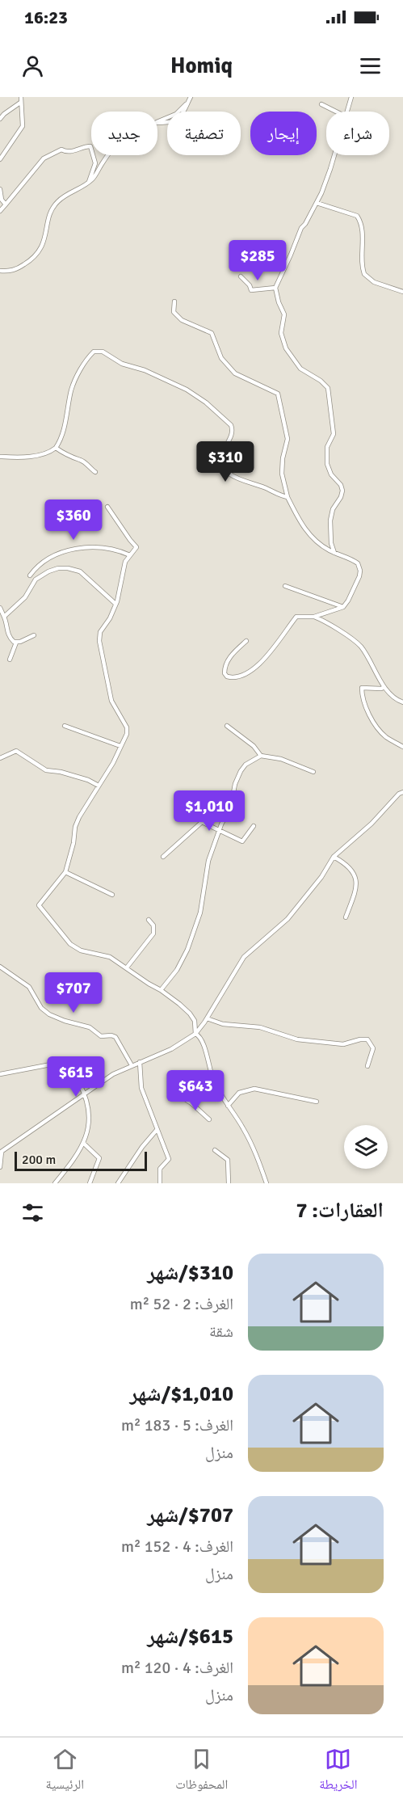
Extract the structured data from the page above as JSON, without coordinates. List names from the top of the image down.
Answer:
{
  "scale_bar": "200 m",
  "page": {
    "status": "16:23",
    "header": "Homiq",
    "chip": [
      "شراء",
      "إيجار",
      "تصفية",
      "جديد"
    ],
    "price": [
      "$285",
      "$310",
      "$360",
      "$1,010",
      "$707",
      "$615",
      "$643"
    ],
    "scale": "200 m",
    "heading": "العقارات: 7",
    "list": [
      {
        "name": "$310/شهر",
        "note": "الغرف: 2 · 52 m² · شقة"
      },
      {
        "name": "$1,010/شهر",
        "note": "الغرف: 5 · 183 m² · منزل"
      },
      {
        "name": "$707/شهر",
        "note": "الغرف: 4 · 152 m² · منزل"
      },
      {
        "name": "$615/شهر",
        "note": "الغرف: 4 · 120 m² · منزل"
      }
    ],
    "tabs": ["الخريطة", "المحفوظات", "الرئيسية"]
  }
}
